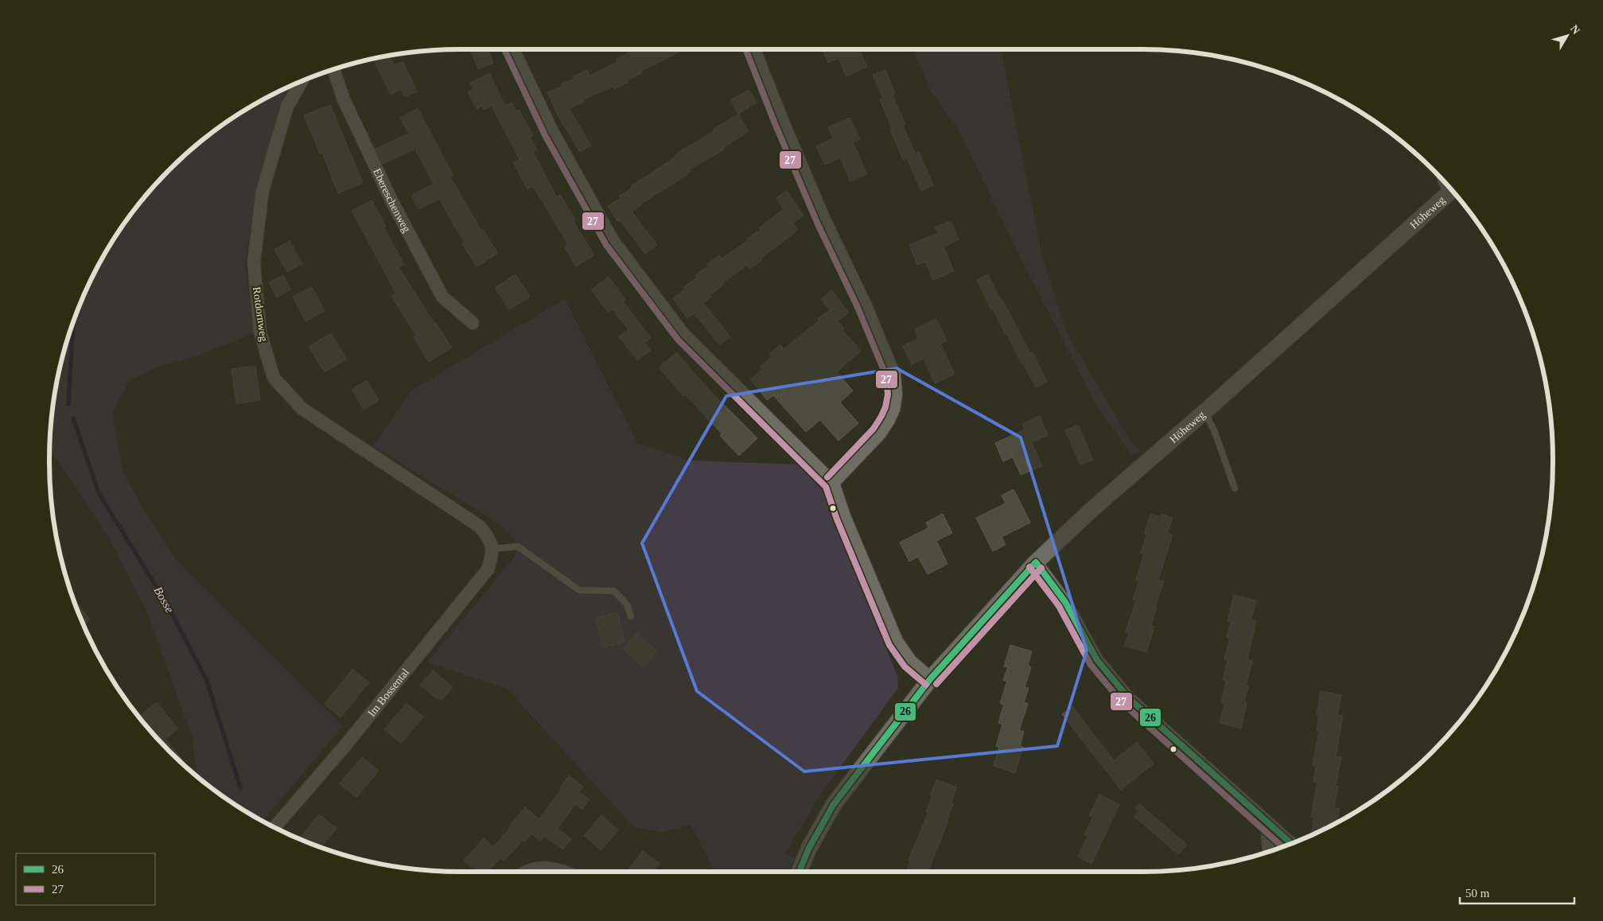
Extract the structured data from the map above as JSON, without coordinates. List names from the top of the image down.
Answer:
{
  "streets": {
    "street": [
      "Ebereschenweg",
      "Höheweg",
      "Rotdornweg",
      "Im Bossental"
    ]
  },
  "crossings": [
    ["Rotdornweg", "Im Bossental"]
  ],
  "water": ["Bosse"],
  "lines": ["transit line 27", "transit line 26"],
  "legend": ["26", "27"],
  "scale_bar": "50 m",
  "north": "top right"
}
